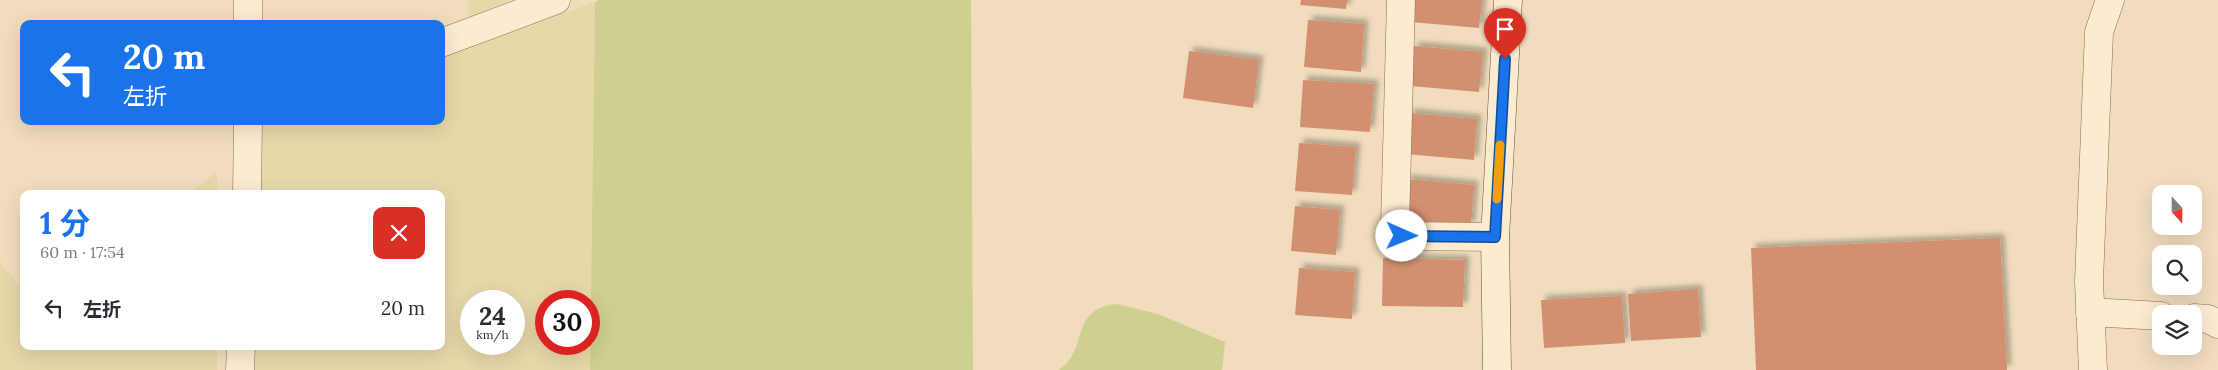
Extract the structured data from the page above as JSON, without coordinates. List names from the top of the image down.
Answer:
{
  "north": "bottom",
  "page": {
    "turn": ["20 m", "左折"],
    "heading": ["1 分", "60 m · 17:54"],
    "list": [
      {
        "name": "左折",
        "value": "20 m"
      }
    ],
    "speed": "24 km/h",
    "limit": "30"
  }
}
